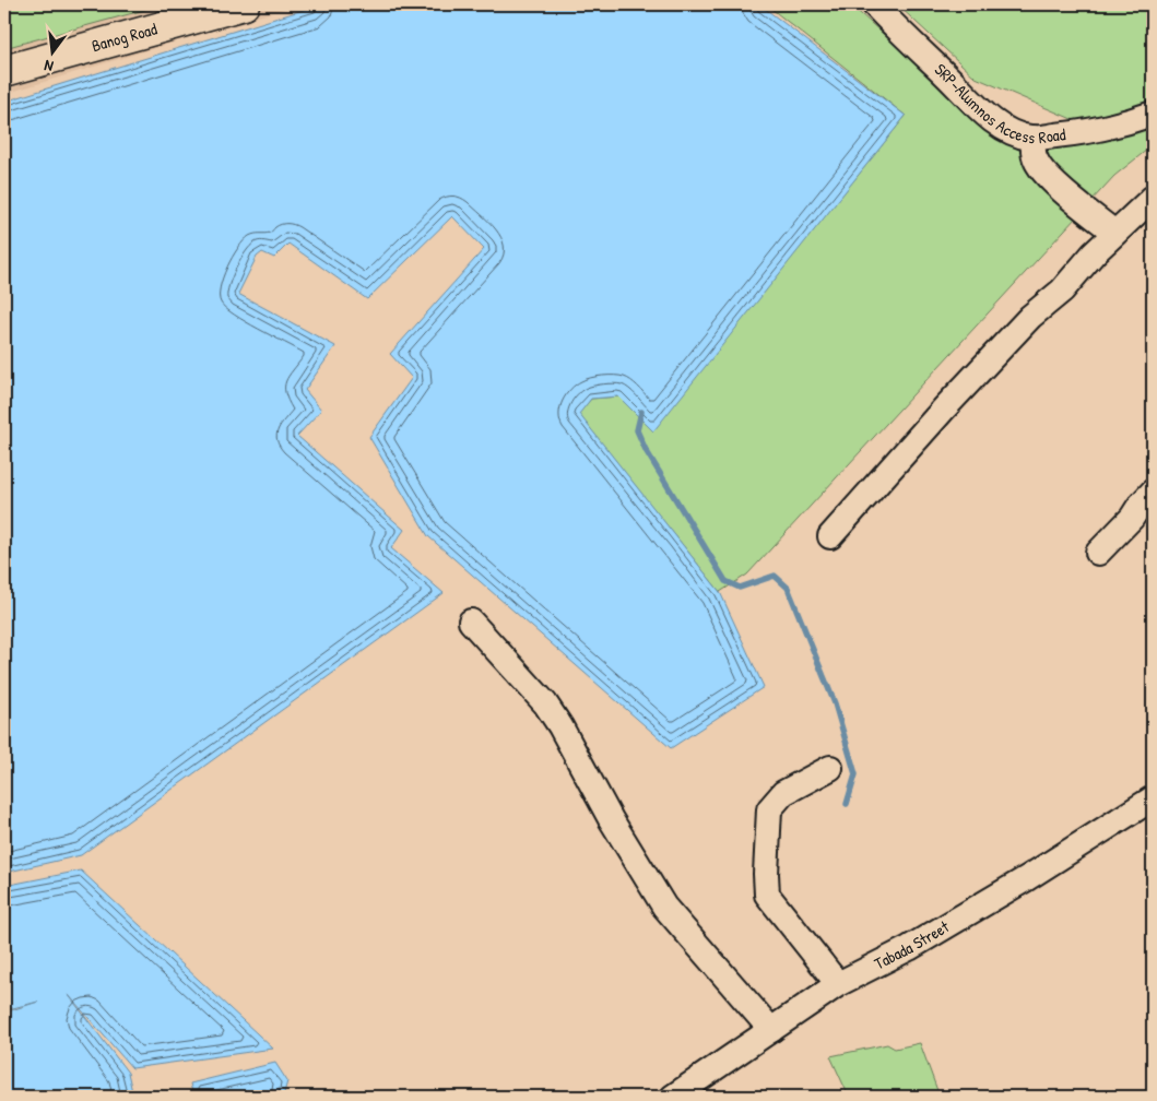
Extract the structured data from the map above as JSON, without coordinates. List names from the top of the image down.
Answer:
{
  "streets": {
    "street": ["Banog Road", "SRP-Alumnos Access Road", "Tabada Street"]
  },
  "north": "bottom"
}
